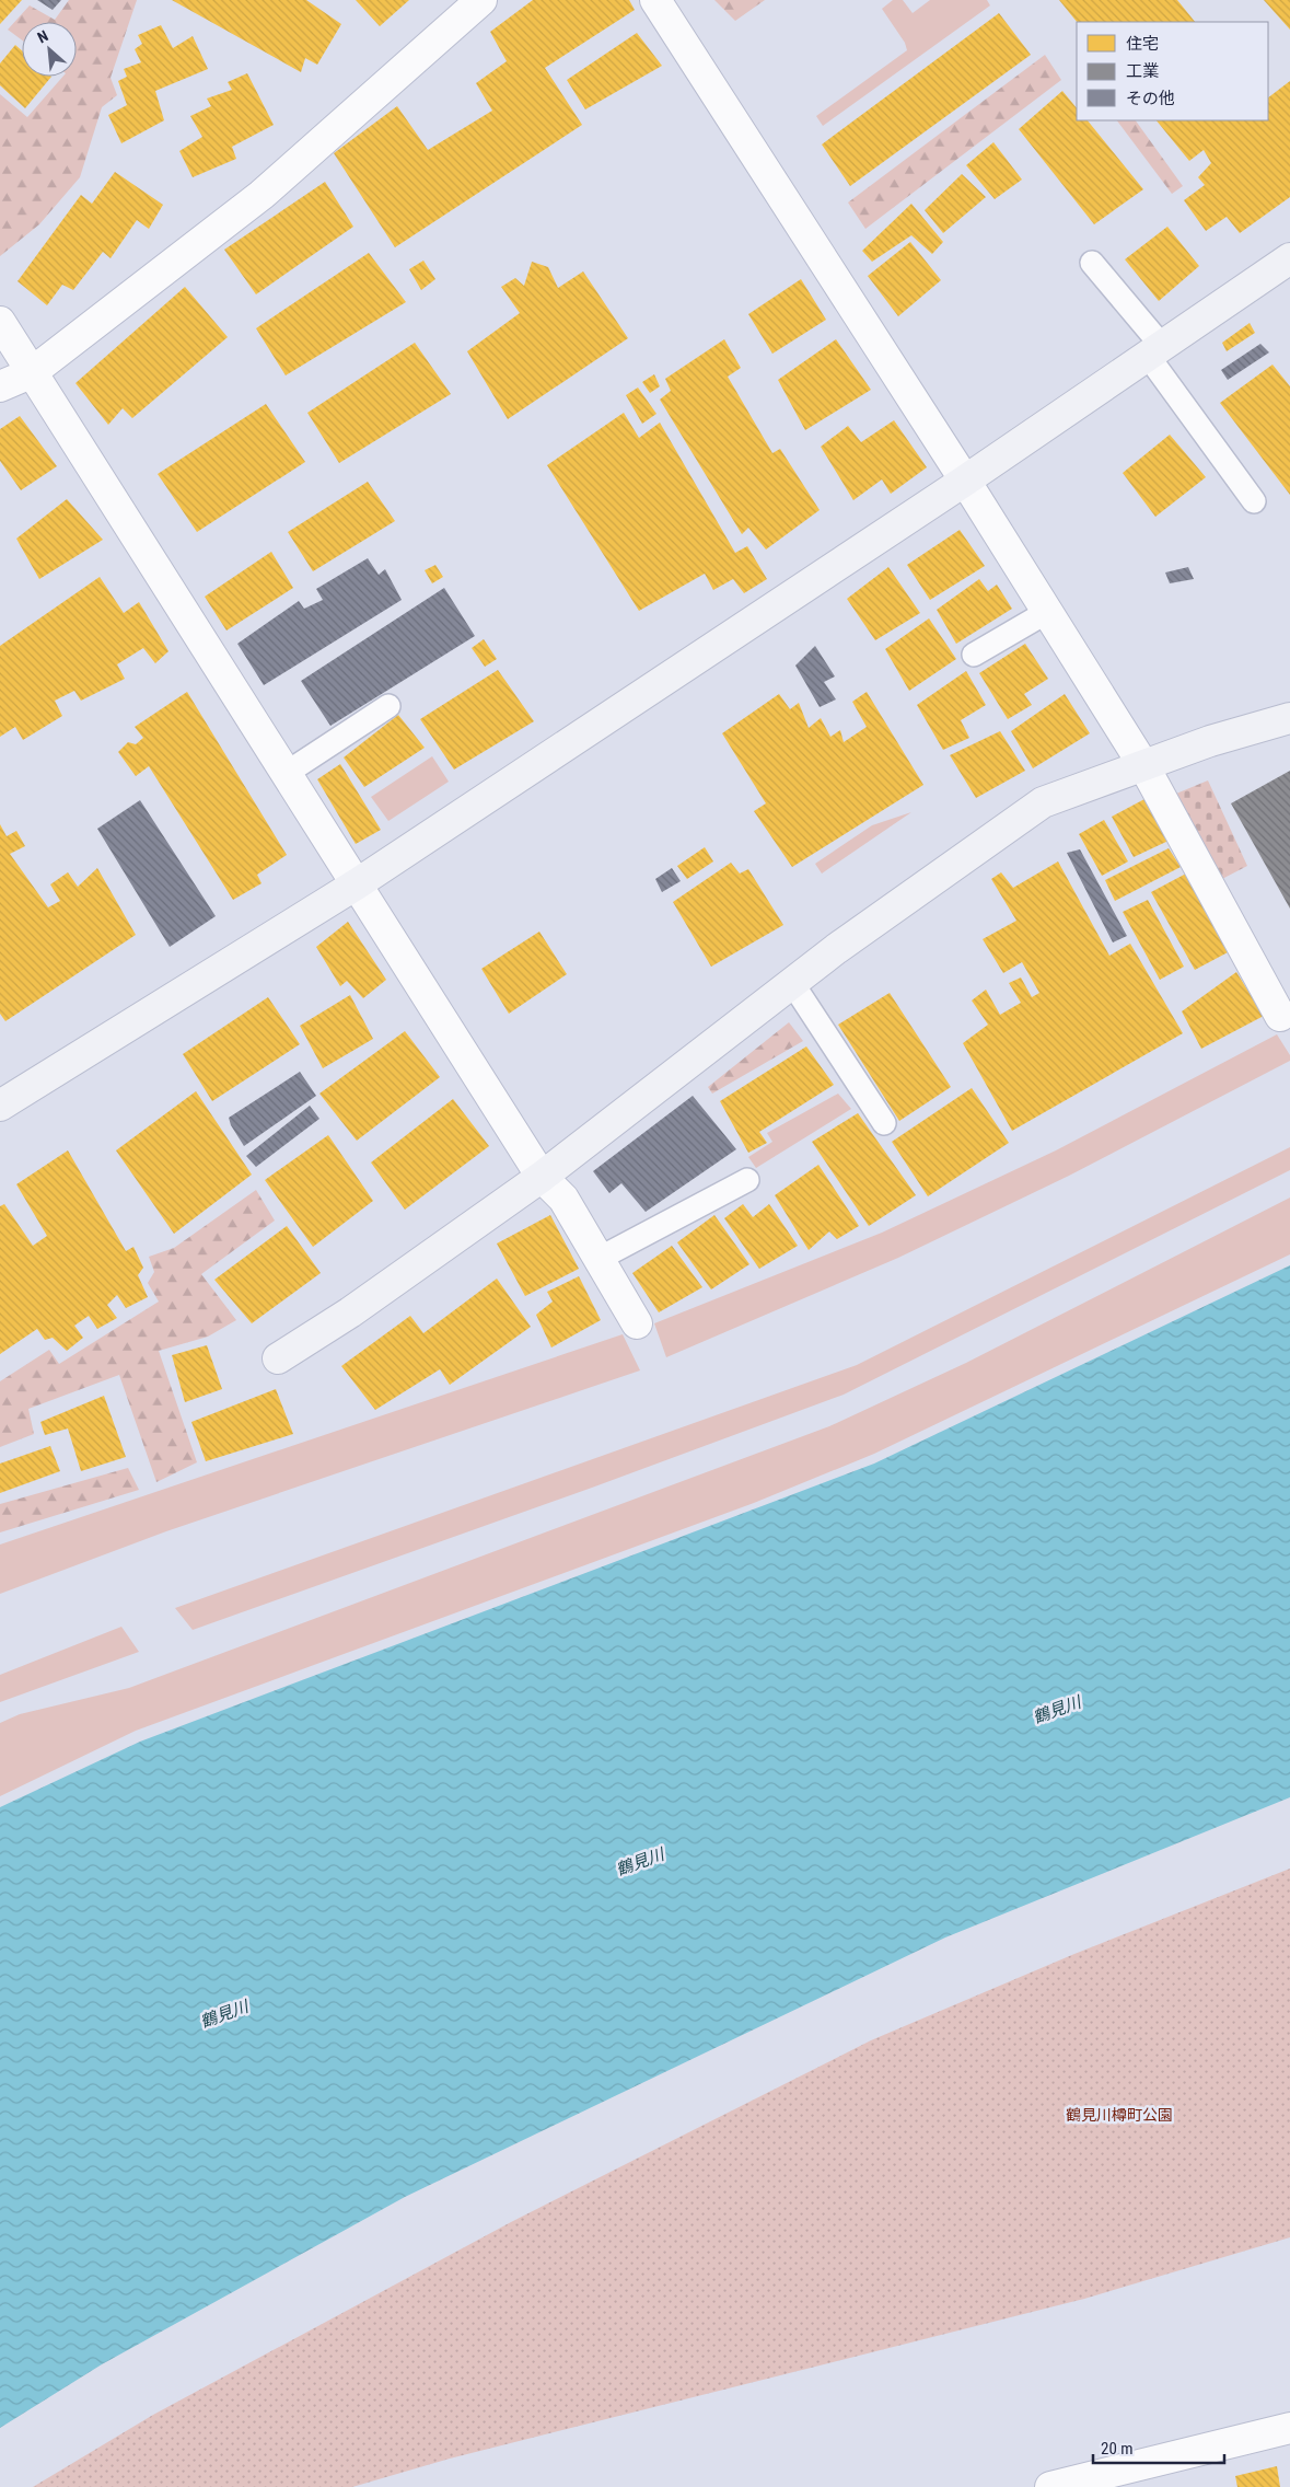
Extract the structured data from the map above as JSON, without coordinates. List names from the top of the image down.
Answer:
{
  "water": ["鶴見川"],
  "parks": ["鶴見川樽町公園"],
  "legend": ["住宅", "工業", "その他"],
  "scale_bar": "20 m",
  "north": "top left"
}
